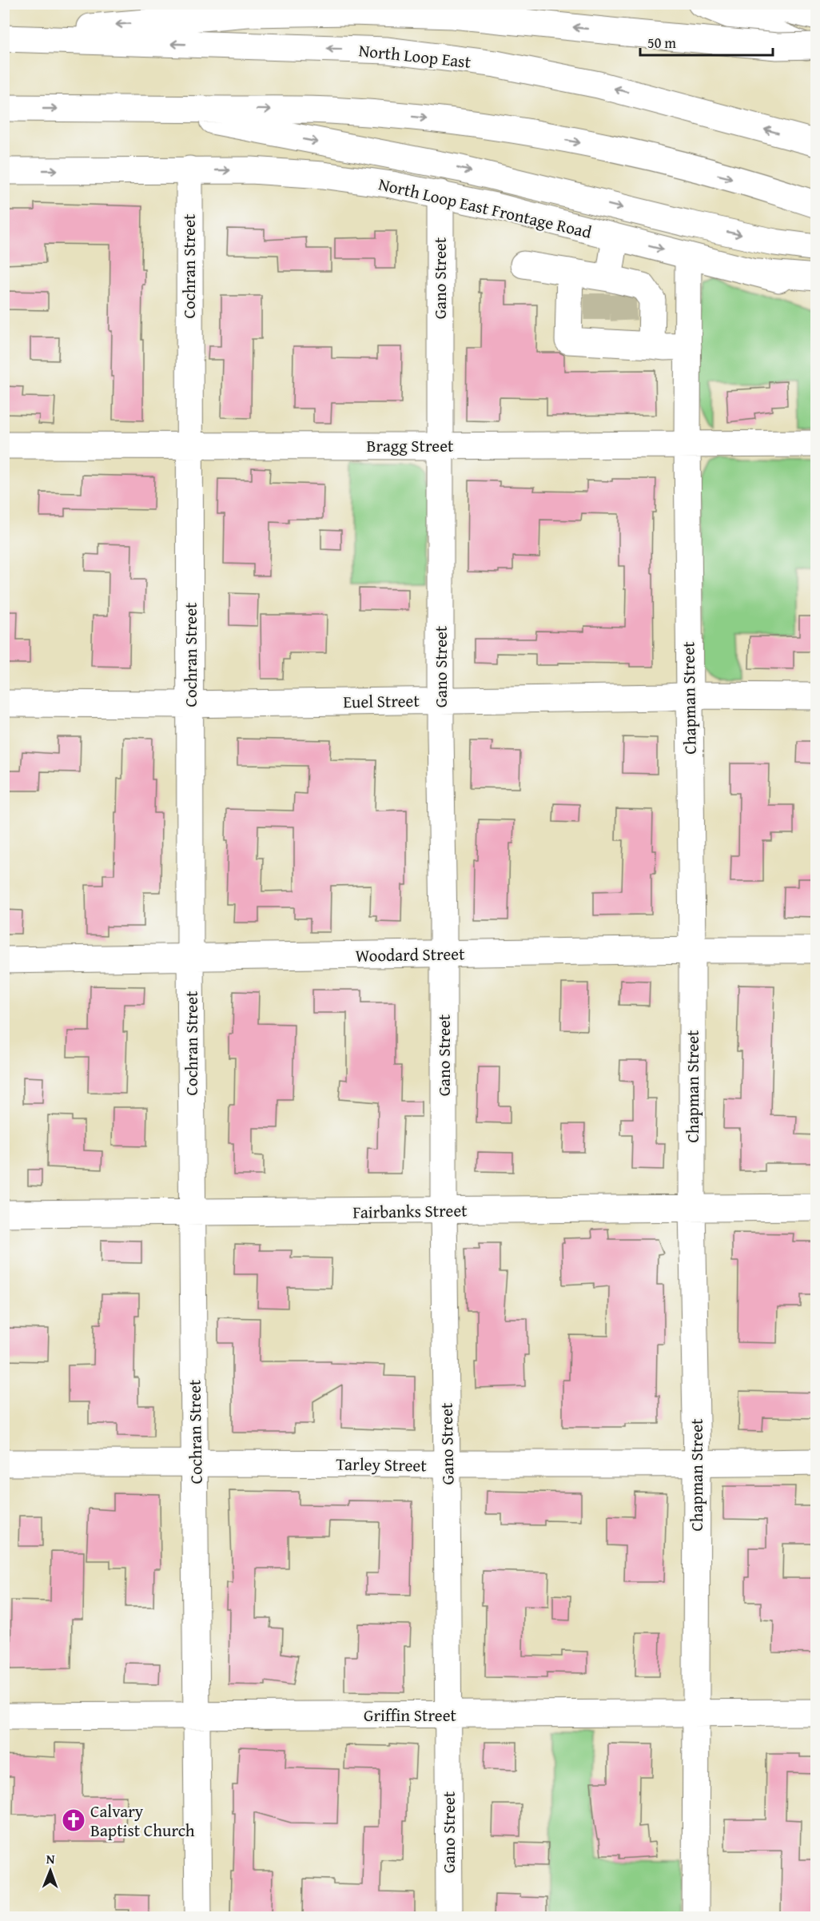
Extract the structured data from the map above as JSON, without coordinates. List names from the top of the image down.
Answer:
{
  "streets": {
    "main road": [
      "North Loop East",
      "North Loop East Frontage Road",
      "Cochran Street",
      "Gano Street",
      "Bragg Street",
      "Chapman Street",
      "Euel Street",
      "Woodard Street",
      "Fairbanks Street",
      "Tarley Street",
      "Griffin Street"
    ]
  },
  "crossings": [
    ["North Loop East Frontage Road", "Cochran Street"],
    ["North Loop East Frontage Road", "Gano Street"],
    ["North Loop East Frontage Road", "Chapman Street"],
    ["Cochran Street", "Bragg Street"],
    ["Cochran Street", "Euel Street"],
    ["Cochran Street", "Woodard Street"],
    ["Cochran Street", "Fairbanks Street"],
    ["Cochran Street", "Tarley Street"],
    ["Cochran Street", "Griffin Street"],
    ["Gano Street", "Bragg Street"],
    ["Gano Street", "Euel Street"],
    ["Gano Street", "Woodard Street"],
    ["Gano Street", "Fairbanks Street"],
    ["Gano Street", "Tarley Street"],
    ["Gano Street", "Griffin Street"],
    ["Bragg Street", "Chapman Street"],
    ["Chapman Street", "Euel Street"],
    ["Chapman Street", "Woodard Street"],
    ["Chapman Street", "Fairbanks Street"],
    ["Chapman Street", "Tarley Street"],
    ["Chapman Street", "Griffin Street"]
  ],
  "places": {
    "church": ["Calvary Baptist Church"]
  },
  "scale_bar": "50 m",
  "north": "top"
}
